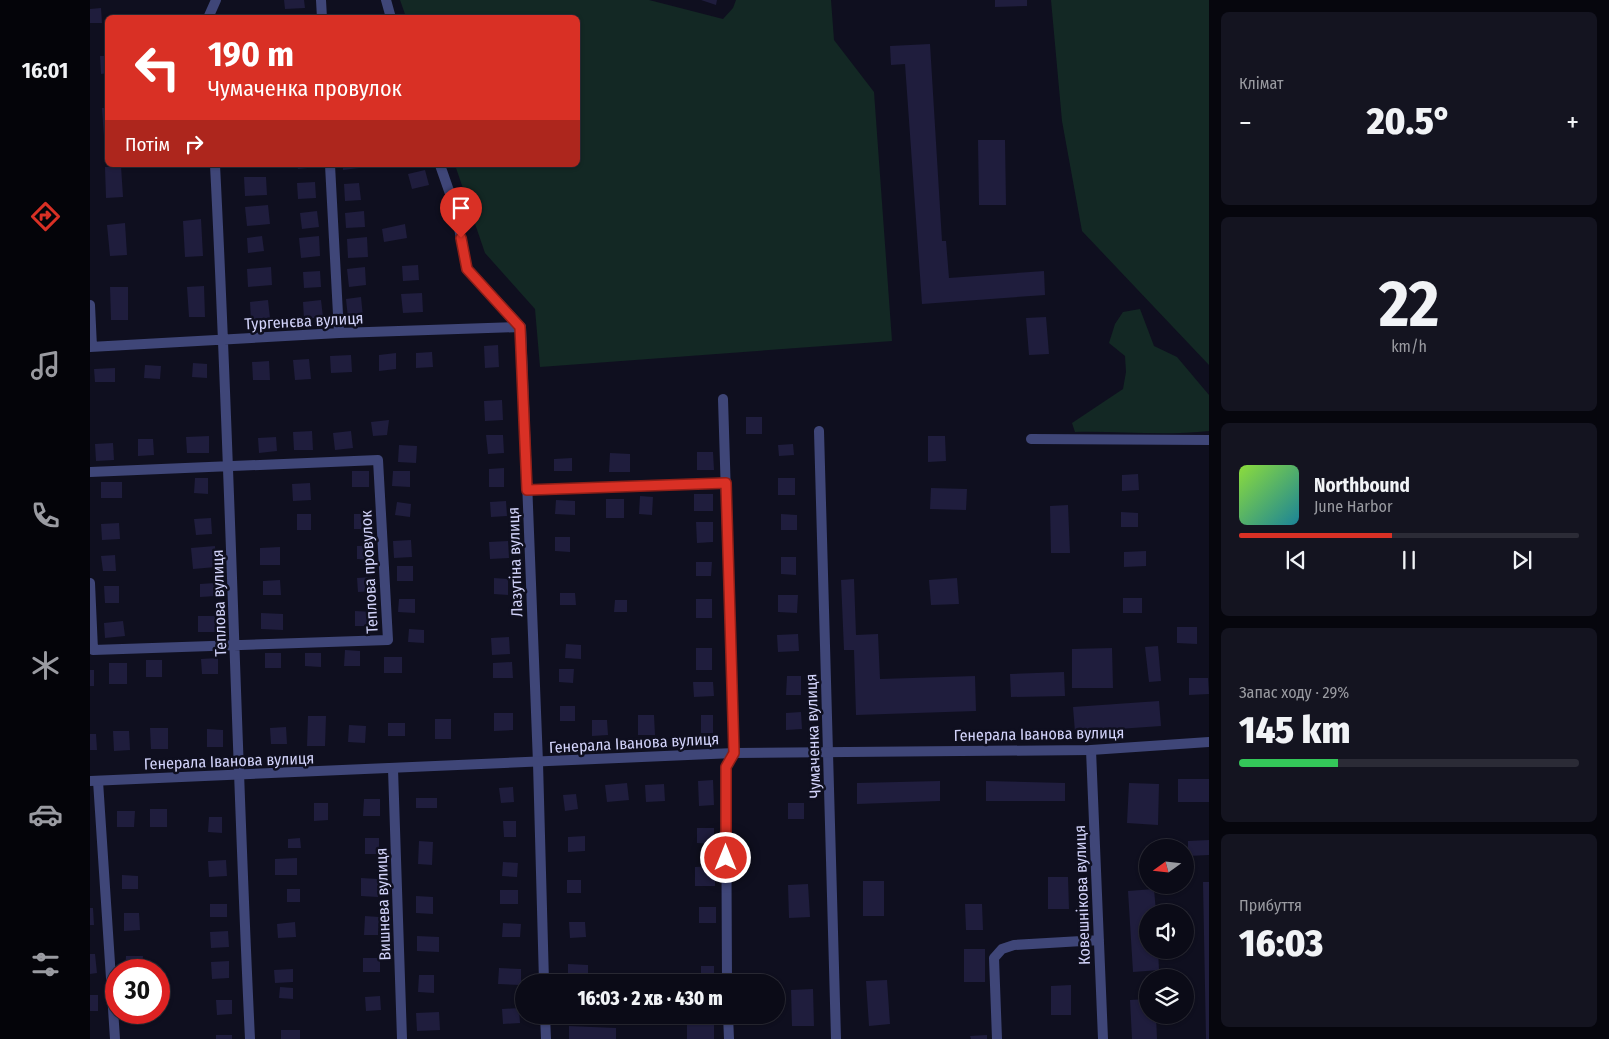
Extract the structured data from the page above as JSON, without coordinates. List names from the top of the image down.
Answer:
{
  "streets": {
    "street": [
      "Тургенєва вулиця",
      "Лазутіна вулиця",
      "Теплова провулок",
      "Теплова вулиця",
      "Генерала Іванова вулиця",
      "Чумаченка вулиця",
      "Ковешнікова вулиця",
      "Вишнева вулиця"
    ]
  },
  "crossings": [
    ["Тургенєва вулиця", "Лазутіна вулиця"],
    ["Тургенєва вулиця", "Теплова вулиця"],
    ["Лазутіна вулиця", "Генерала Іванова вулиця"],
    ["Теплова провулок", "Теплова вулиця"],
    ["Теплова вулиця", "Генерала Іванова вулиця"],
    ["Генерала Іванова вулиця", "Чумаченка вулиця"],
    ["Генерала Іванова вулиця", "Ковешнікова вулиця"],
    ["Генерала Іванова вулиця", "Вишнева вулиця"]
  ],
  "north": "left",
  "page": {
    "tabs": "16:01",
    "tile": [
      "Клімат",
      ["22", "km/h"],
      ["Запас ходу · 29%", "145 km"],
      ["Прибуття", "16:03"]
    ],
    "turn": ["190 m", "Чумаченка провулок"],
    "heat": ["−", "20.5°", "+"],
    "then": "Потім",
    "song": ["Northbound", "June Harbor"],
    "limit": "30",
    "trip": "16:03 · 2 хв · 430 m"
  }
}
